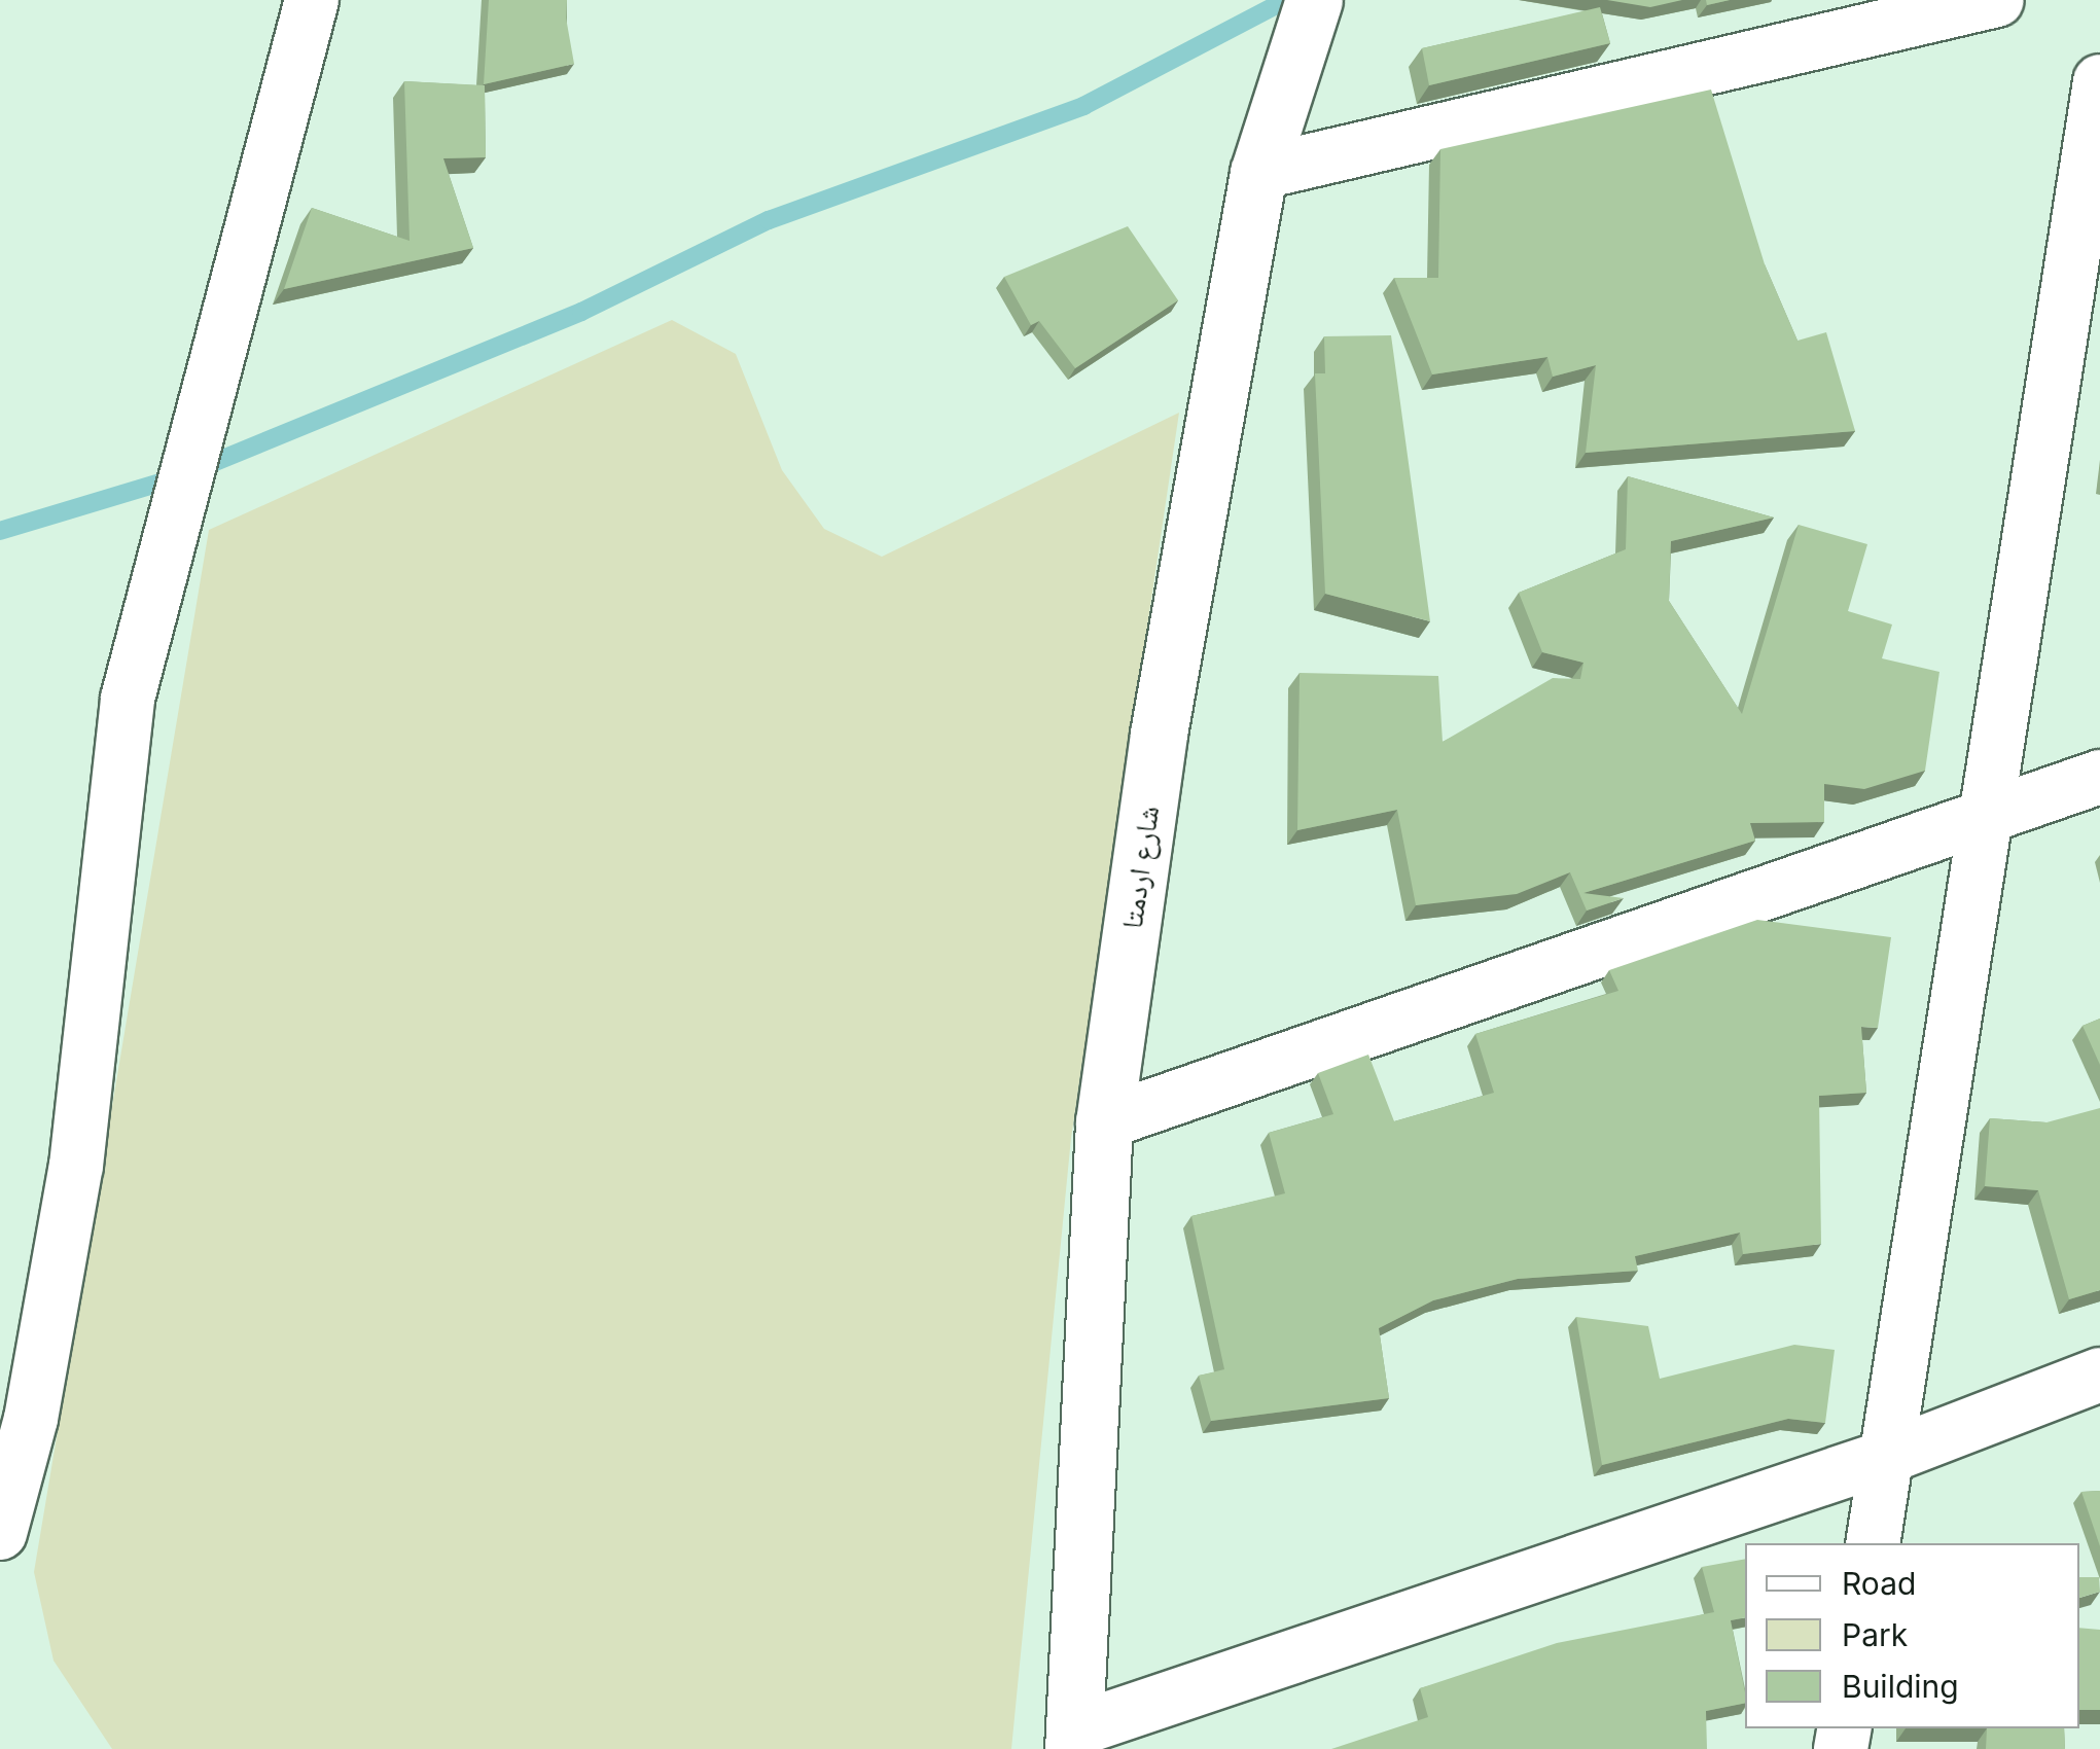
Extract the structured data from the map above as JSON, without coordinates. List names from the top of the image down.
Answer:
{
  "streets": {
    "main road": ["شارع اردمتا"]
  },
  "legend": ["Road", "Park", "Building"]
}
